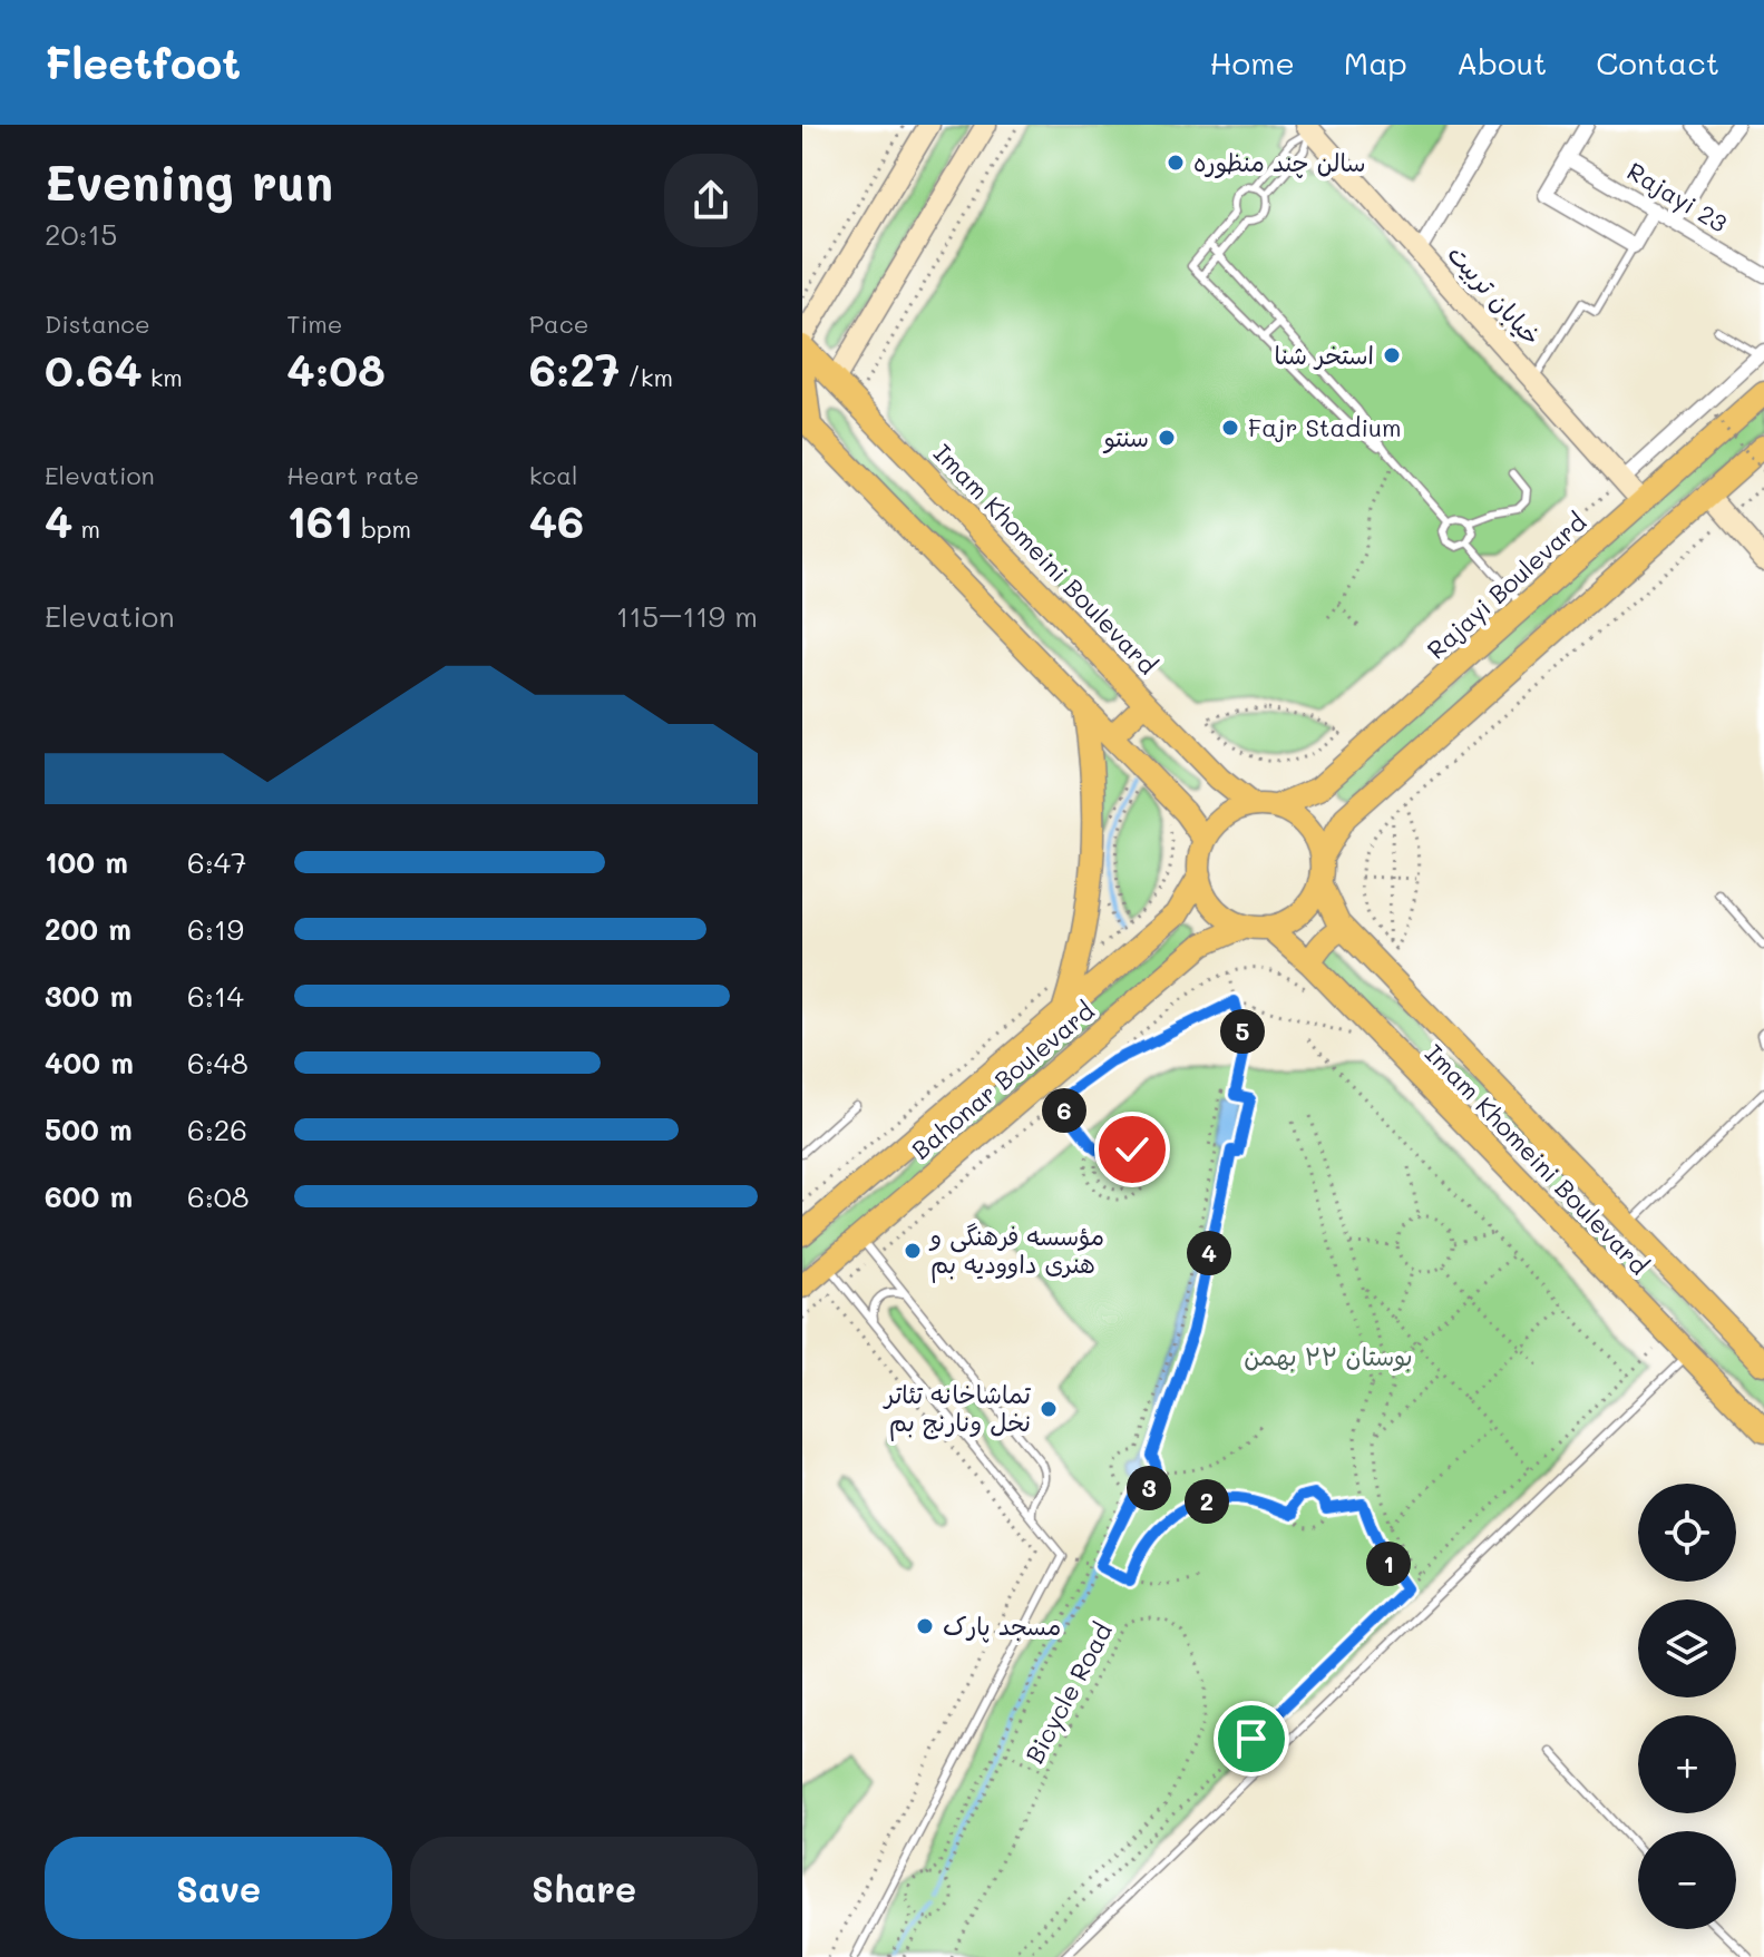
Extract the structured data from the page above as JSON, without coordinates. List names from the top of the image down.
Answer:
{
  "streets": {
    "main road": ["Imam Khomeini Boulevard", "Rajayi Boulevard", "Bahonar Boulevard"],
    "street": ["Rajayi 23", "خیابان تربیت"],
    "path": ["Bicycle Road"]
  },
  "crossings": [
    ["خیابان تربیت", "Rajayi Boulevard"],
    ["Imam Khomeini Boulevard", "Rajayi Boulevard"],
    ["Imam Khomeini Boulevard", "Bahonar Boulevard"],
    ["Rajayi Boulevard", "Bahonar Boulevard"]
  ],
  "parks": ["بوستان ۲۲ بهمن"],
  "places": [
    "سالن چند منظوره",
    "استخر شنا",
    "Fajr Stadium",
    "سنتو",
    "مؤسسه فرهنگی و هنری داوودیه بم",
    "تماشاخانه تئاتر نخل ونارنج بم",
    "مسجد پارک"
  ],
  "page": {
    "header": "Fleetfoot",
    "nav": [
      "Home",
      "Map",
      "About",
      "Contact"
    ],
    "heading": ["Evening run", "20:15"],
    "stats": [
      ["Distance", "0.64 km"],
      ["Time", "4:08"],
      ["Pace", "6:27 /km"],
      ["Elevation", "4 m"],
      ["Heart rate", "161 bpm"],
      ["kcal", "46"]
    ],
    "chart": ["Elevation", "115–119 m"],
    "list": [
      {
        "name": "100 m",
        "note": "6:47"
      },
      {
        "name": "200 m",
        "note": "6:19"
      },
      {
        "name": "300 m",
        "note": "6:14"
      },
      {
        "name": "400 m",
        "note": "6:48"
      },
      {
        "name": "500 m",
        "note": "6:26"
      },
      {
        "name": "600 m",
        "note": "6:08"
      }
    ],
    "pins": [
      "5",
      "6",
      "4",
      "3",
      "2",
      "1"
    ],
    "map_buttons": ["+", "−"],
    "buttons": ["Save", "Share"]
  }
}
